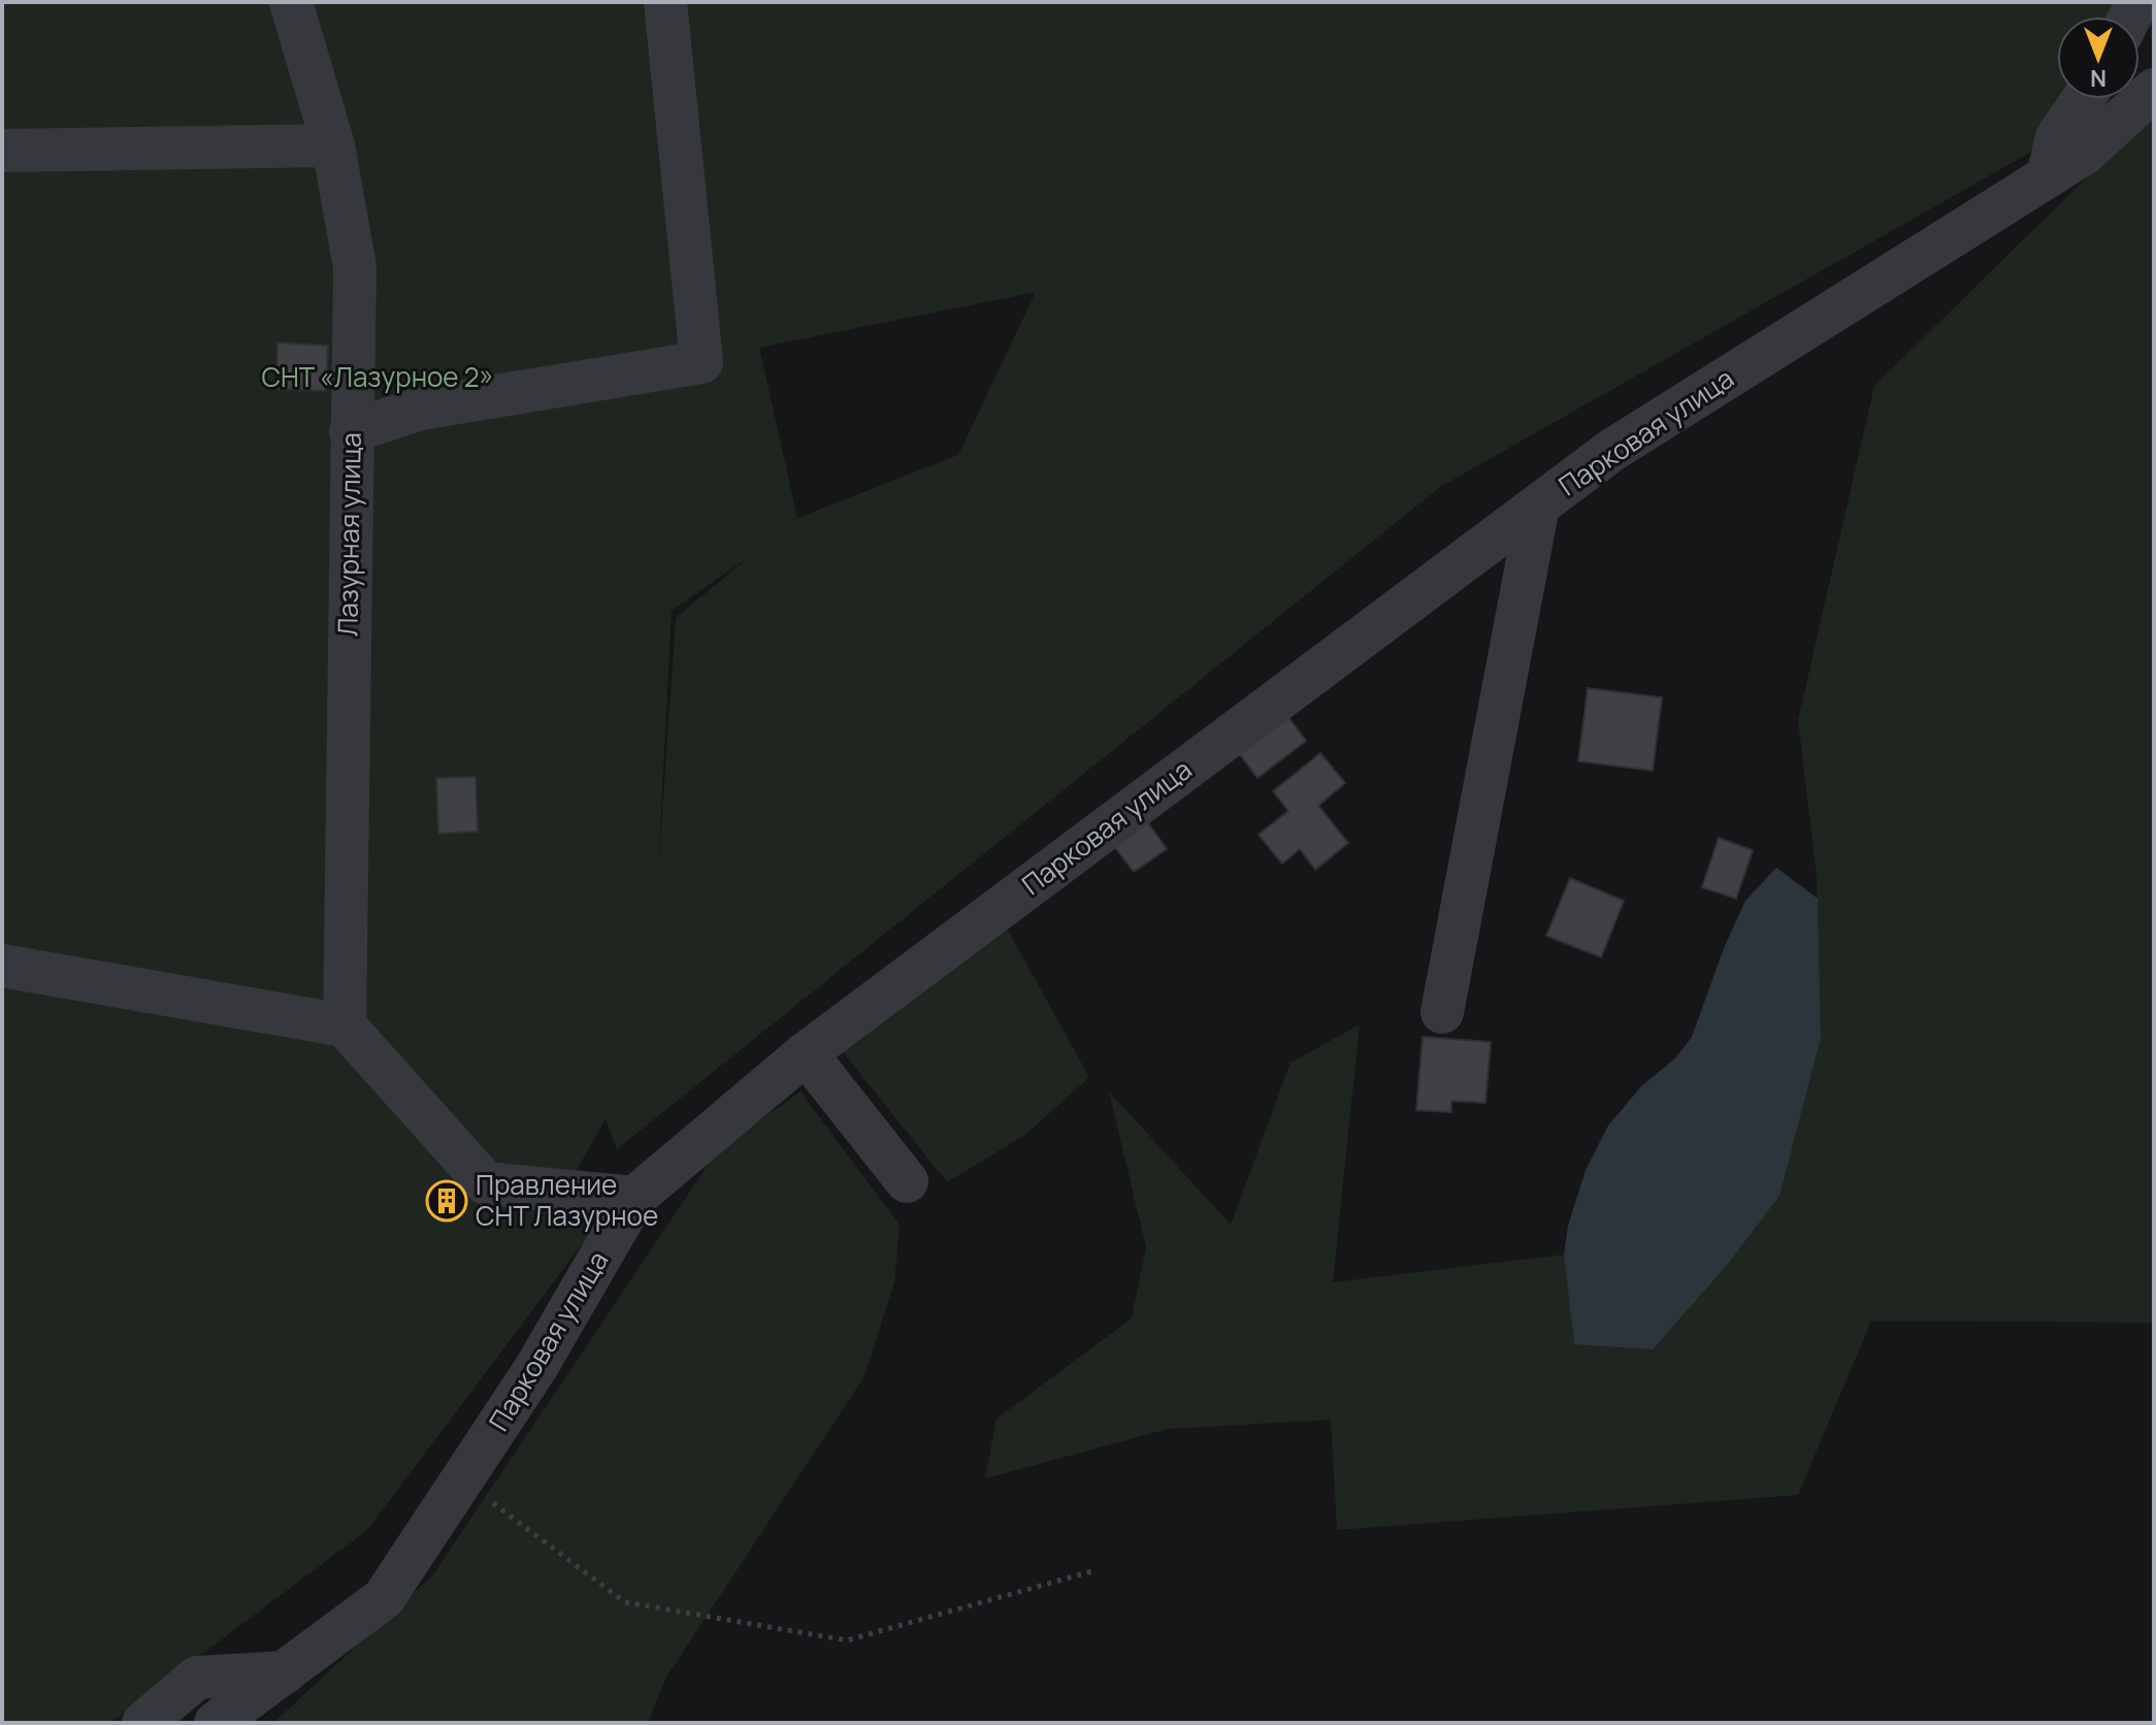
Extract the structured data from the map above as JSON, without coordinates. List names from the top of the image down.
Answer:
{
  "streets": {
    "street": ["Парковая улица", "Лазурная улица"]
  },
  "parks": ["СНТ «Лазурное 2»"],
  "places": {
    "building": ["Правление СНТ Лазурное"]
  },
  "north": "bottom"
}
